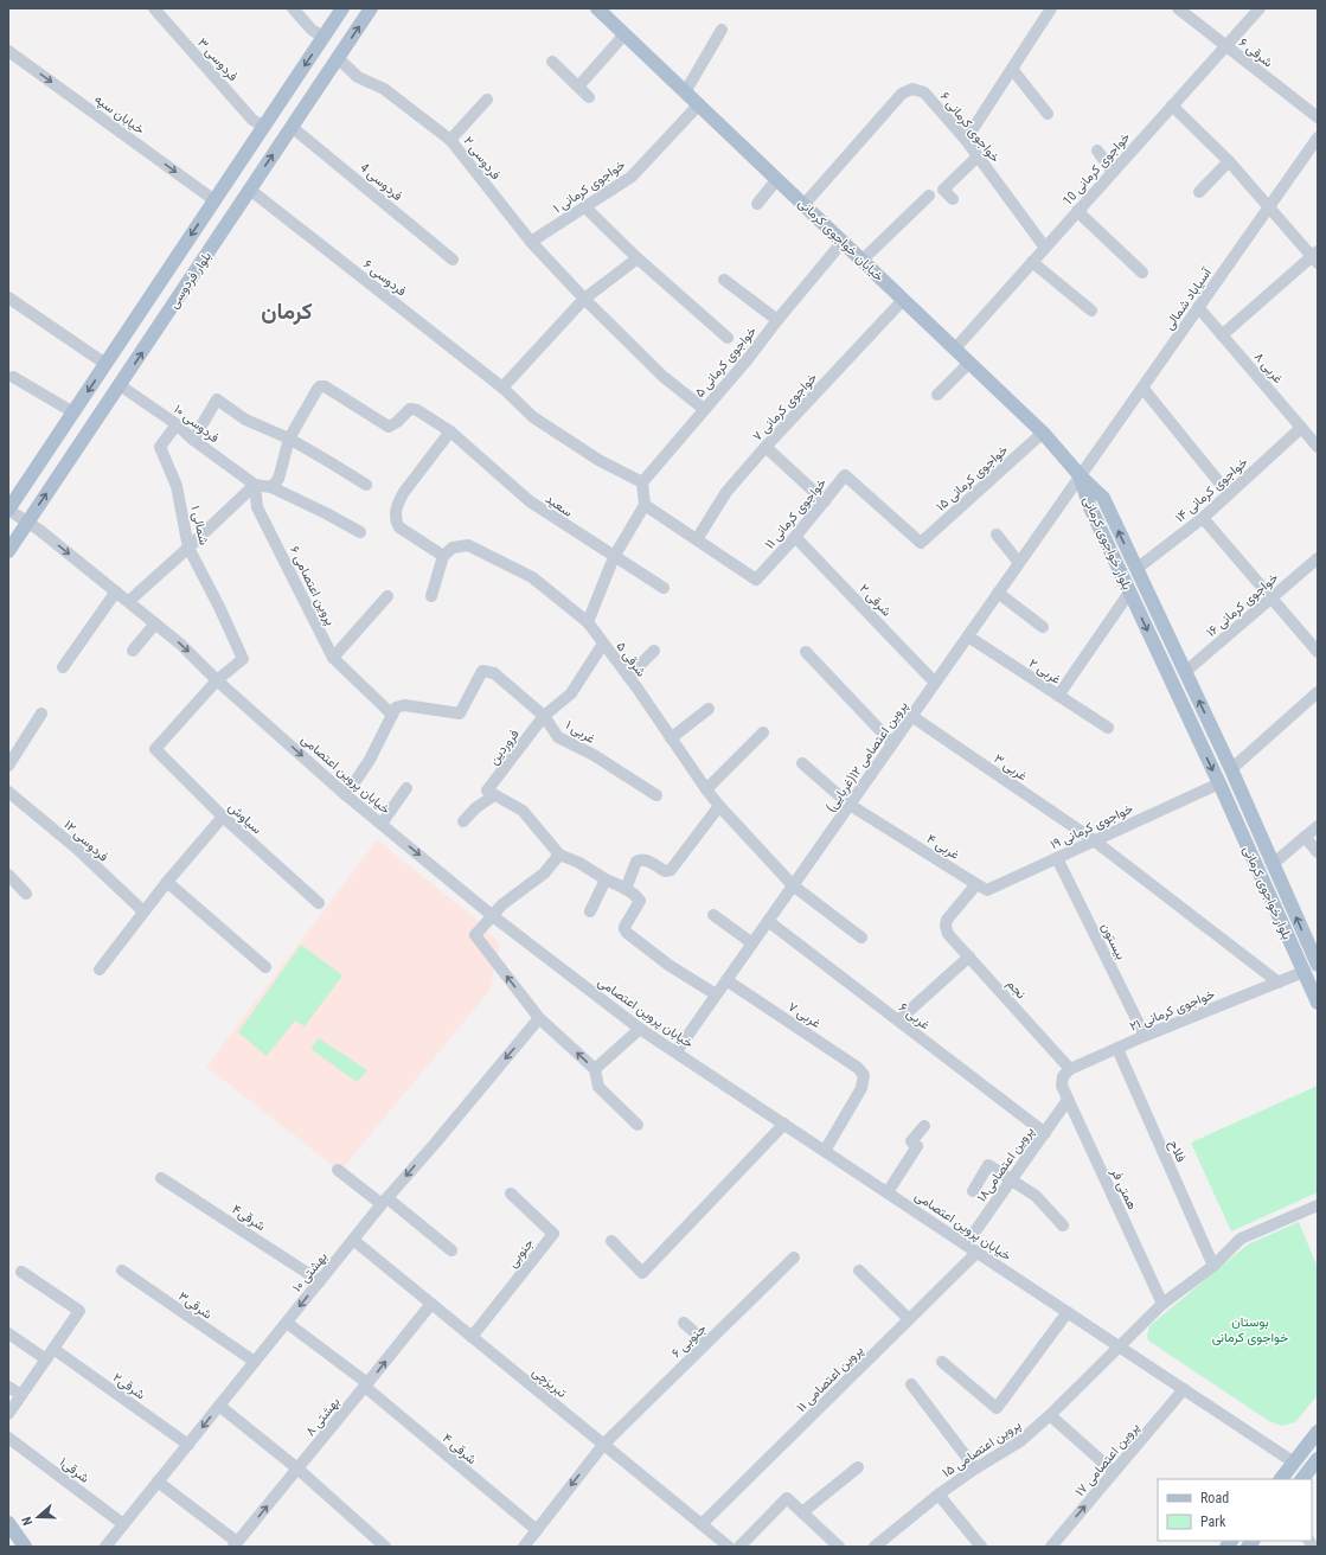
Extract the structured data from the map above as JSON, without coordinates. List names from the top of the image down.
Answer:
{
  "streets": {
    "main road": ["خیابان خواجوی کرمانی", "بلوار فردوسی", "بلوار خواجوی کرمانی"],
    "street": [
      "شرقی ۶",
      "فردوسی ۳",
      "خیابان سپه",
      "خواجوی کرمانی ۶",
      "فردوسی ۲",
      "خواجوی کرمانی 10",
      "فردوسی 4",
      "خواجوی کرمانی ۱",
      "فردوسی ۶",
      "آسیاباد شمالی",
      "خواجوی کرمانی ۵",
      "۸ غربی",
      "خواجوی کرمانی ۷",
      "فردوسی ۱۰",
      "خواجوی کرمانی ۱۵",
      "خواجوی کرمانی ۱۴",
      "سعید",
      "خواجوی کرمانی ۱۱",
      "شمالی ۱",
      "پروین اعتصامی ۶",
      "شرقی ۲",
      "خواجوی کرمانی ۱۶",
      "شرقی ۵",
      "غربی ۲",
      "غربی ۱",
      "فروردین",
      "پروین اعتصامی ۱۲(غربایی)",
      "غربی ۳",
      "خیابان پروین اعتصامی",
      "سیاوش",
      "خواجوی کرمانی ۱۹",
      "فردوسی ۱۲",
      "غربی ۴",
      "بیستون",
      "نجم",
      "خواجوی کرمانی ۲۱",
      "غربی ۷",
      "غربی ۶",
      "فلاح",
      "پروین اعتصامی۱۸",
      "همتی فر",
      "شرقی۴",
      "جنوبی",
      "بهشتی ۱۰",
      "شرقی۳",
      "جنوبی ۶",
      "پروین اعتصامی ۱۱",
      "تبریزچی",
      "شرقی۲",
      "بهشتی ۸",
      "شرقی ۴",
      "پروین اعتصامی ۱۵",
      "پروین اعتصامی ۱۷",
      "شرقی۱"
    ]
  },
  "crossings": [
    ["شرقی ۶", "خواجوی کرمانی 10"],
    ["فردوسی ۳", "بلوار فردوسی"],
    ["خیابان سپه", "بلوار فردوسی"],
    ["خواجوی کرمانی ۶", "خواجوی کرمانی 10"],
    ["خواجوی کرمانی ۶", "خیابان خواجوی کرمانی"],
    ["فردوسی ۲", "خواجوی کرمانی ۱"],
    ["فردوسی ۲", "بلوار فردوسی"],
    ["فردوسی ۲", "خواجوی کرمانی ۵"],
    ["خواجوی کرمانی 10", "خیابان خواجوی کرمانی"],
    ["فردوسی 4", "بلوار فردوسی"],
    ["خواجوی کرمانی ۱", "خیابان خواجوی کرمانی"],
    ["خیابان خواجوی کرمانی", "آسیاباد شمالی"],
    ["خیابان خواجوی کرمانی", "خواجوی کرمانی ۵"],
    ["خیابان خواجوی کرمانی", "خواجوی کرمانی ۷"],
    ["خیابان خواجوی کرمانی", "خواجوی کرمانی ۱۵"],
    ["خیابان خواجوی کرمانی", "بلوار خواجوی کرمانی"],
    ["خیابان خواجوی کرمانی", "پروین اعتصامی ۱۲(غربایی)"],
    ["فردوسی ۶", "بلوار فردوسی"],
    ["فردوسی ۶", "خواجوی کرمانی ۵"],
    ["بلوار فردوسی", "فردوسی ۱۰"],
    ["بلوار فردوسی", "خیابان پروین اعتصامی"],
    ["آسیاباد شمالی", "۸ غربی"],
    ["آسیاباد شمالی", "بلوار خواجوی کرمانی"],
    ["آسیاباد شمالی", "پروین اعتصامی ۱۲(غربایی)"],
    ["۸ غربی", "خواجوی کرمانی ۱۴"],
    ["خواجوی کرمانی ۷", "خواجوی کرمانی ۱۱"],
    ["فردوسی ۱۰", "شمالی ۱"],
    ["فردوسی ۱۰", "پروین اعتصامی ۶"],
    ["خواجوی کرمانی ۱۵", "خواجوی کرمانی ۱۱"],
    ["خواجوی کرمانی ۱۴", "بلوار خواجوی کرمانی"],
    ["خواجوی کرمانی ۱۱", "شرقی ۲"],
    ["شمالی ۱", "خیابان پروین اعتصامی"],
    ["شمالی ۱", "سیاوش"],
    ["بلوار خواجوی کرمانی", "خواجوی کرمانی ۱۶"],
    ["بلوار خواجوی کرمانی", "پروین اعتصامی ۱۲(غربایی)"],
    ["بلوار خواجوی کرمانی", "خواجوی کرمانی ۱۹"],
    ["بلوار خواجوی کرمانی", "خواجوی کرمانی ۲۱"],
    ["پروین اعتصامی ۶", "غربی ۱"],
    ["شرقی ۲", "پروین اعتصامی ۱۲(غربایی)"],
    ["شرقی ۵", "فروردین"],
    ["شرقی ۵", "پروین اعتصامی ۱۲(غربایی)"],
    ["غربی ۲", "پروین اعتصامی ۱۲(غربایی)"],
    ["غربی ۱", "فروردین"],
    ["پروین اعتصامی ۱۲(غربایی)", "غربی ۳"],
    ["پروین اعتصامی ۱۲(غربایی)", "خیابان پروین اعتصامی"],
    ["پروین اعتصامی ۱۲(غربایی)", "غربی ۴"],
    ["پروین اعتصامی ۱۲(غربایی)", "غربی ۷"],
    ["پروین اعتصامی ۱۲(غربایی)", "غربی ۶"],
    ["غربی ۳", "خواجوی کرمانی ۱۹"],
    ["غربی ۳", "خواجوی کرمانی ۲۱"],
    ["خیابان پروین اعتصامی", "سیاوش"],
    ["خیابان پروین اعتصامی", "غربی ۷"],
    ["خیابان پروین اعتصامی", "پروین اعتصامی۱۸"],
    ["خیابان پروین اعتصامی", "پروین اعتصامی ۱۱"],
    ["خیابان پروین اعتصامی", "پروین اعتصامی ۱۵"],
    ["خیابان پروین اعتصامی", "پروین اعتصامی ۱۷"],
    ["خواجوی کرمانی ۱۹", "غربی ۴"],
    ["خواجوی کرمانی ۱۹", "بیستون"],
    ["خواجوی کرمانی ۱۹", "نجم"],
    ["غربی ۴", "نجم"],
    ["بیستون", "خواجوی کرمانی ۲۱"],
    ["نجم", "خواجوی کرمانی ۲۱"],
    ["نجم", "همتی فر"],
    ["خواجوی کرمانی ۲۱", "فلاح"],
    ["خواجوی کرمانی ۲۱", "همتی فر"],
    ["غربی ۶", "پروین اعتصامی۱۸"],
    ["فلاح", "پروین اعتصامی ۱۵"],
    ["پروین اعتصامی۱۸", "همتی فر"],
    ["همتی فر", "پروین اعتصامی ۱۵"],
    ["شرقی۴", "بهشتی ۱۰"],
    ["جنوبی", "تبریزچی"],
    ["بهشتی ۱۰", "شرقی۳"],
    ["بهشتی ۱۰", "تبریزچی"],
    ["بهشتی ۱۰", "شرقی۲"],
    ["بهشتی ۱۰", "شرقی۱"],
    ["جنوبی ۶", "تبریزچی"],
    ["جنوبی ۶", "شرقی ۴"],
    ["پروین اعتصامی ۱۱", "تبریزچی"],
    ["تبریزچی", "بهشتی ۸"],
    ["بهشتی ۸", "شرقی ۴"]
  ],
  "one_way": [
    "خیابان سپه",
    "بهشتی ۱۰",
    "بهشتی ۸",
    "پروین اعتصامی ۱۷"
  ],
  "districts": ["کرمان"],
  "parks": ["بوستان خواجوی کرمانی"],
  "legend": ["Road", "Park"],
  "north": "left"
}
